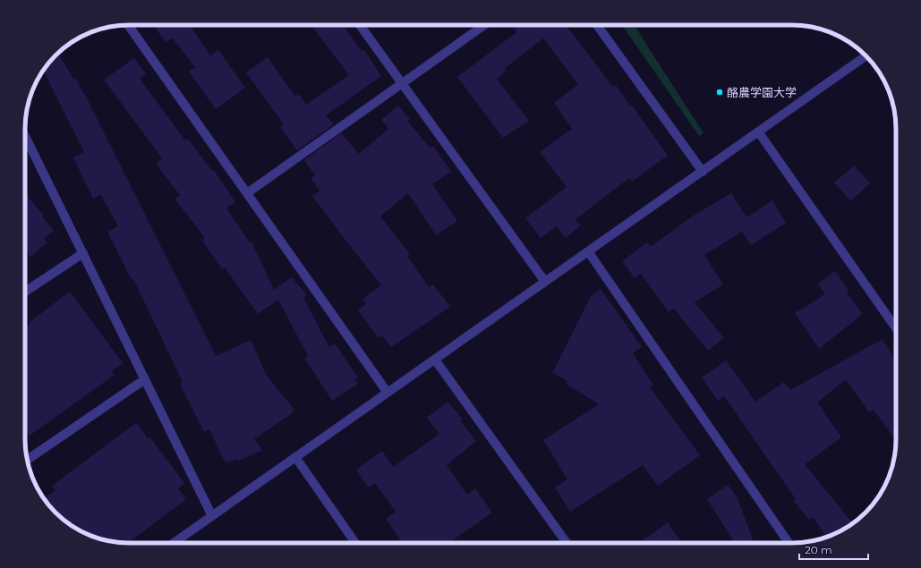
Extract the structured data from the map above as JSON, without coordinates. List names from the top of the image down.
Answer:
{
  "places": ["酪農学園大学"],
  "scale_bar": "20 m"
}
